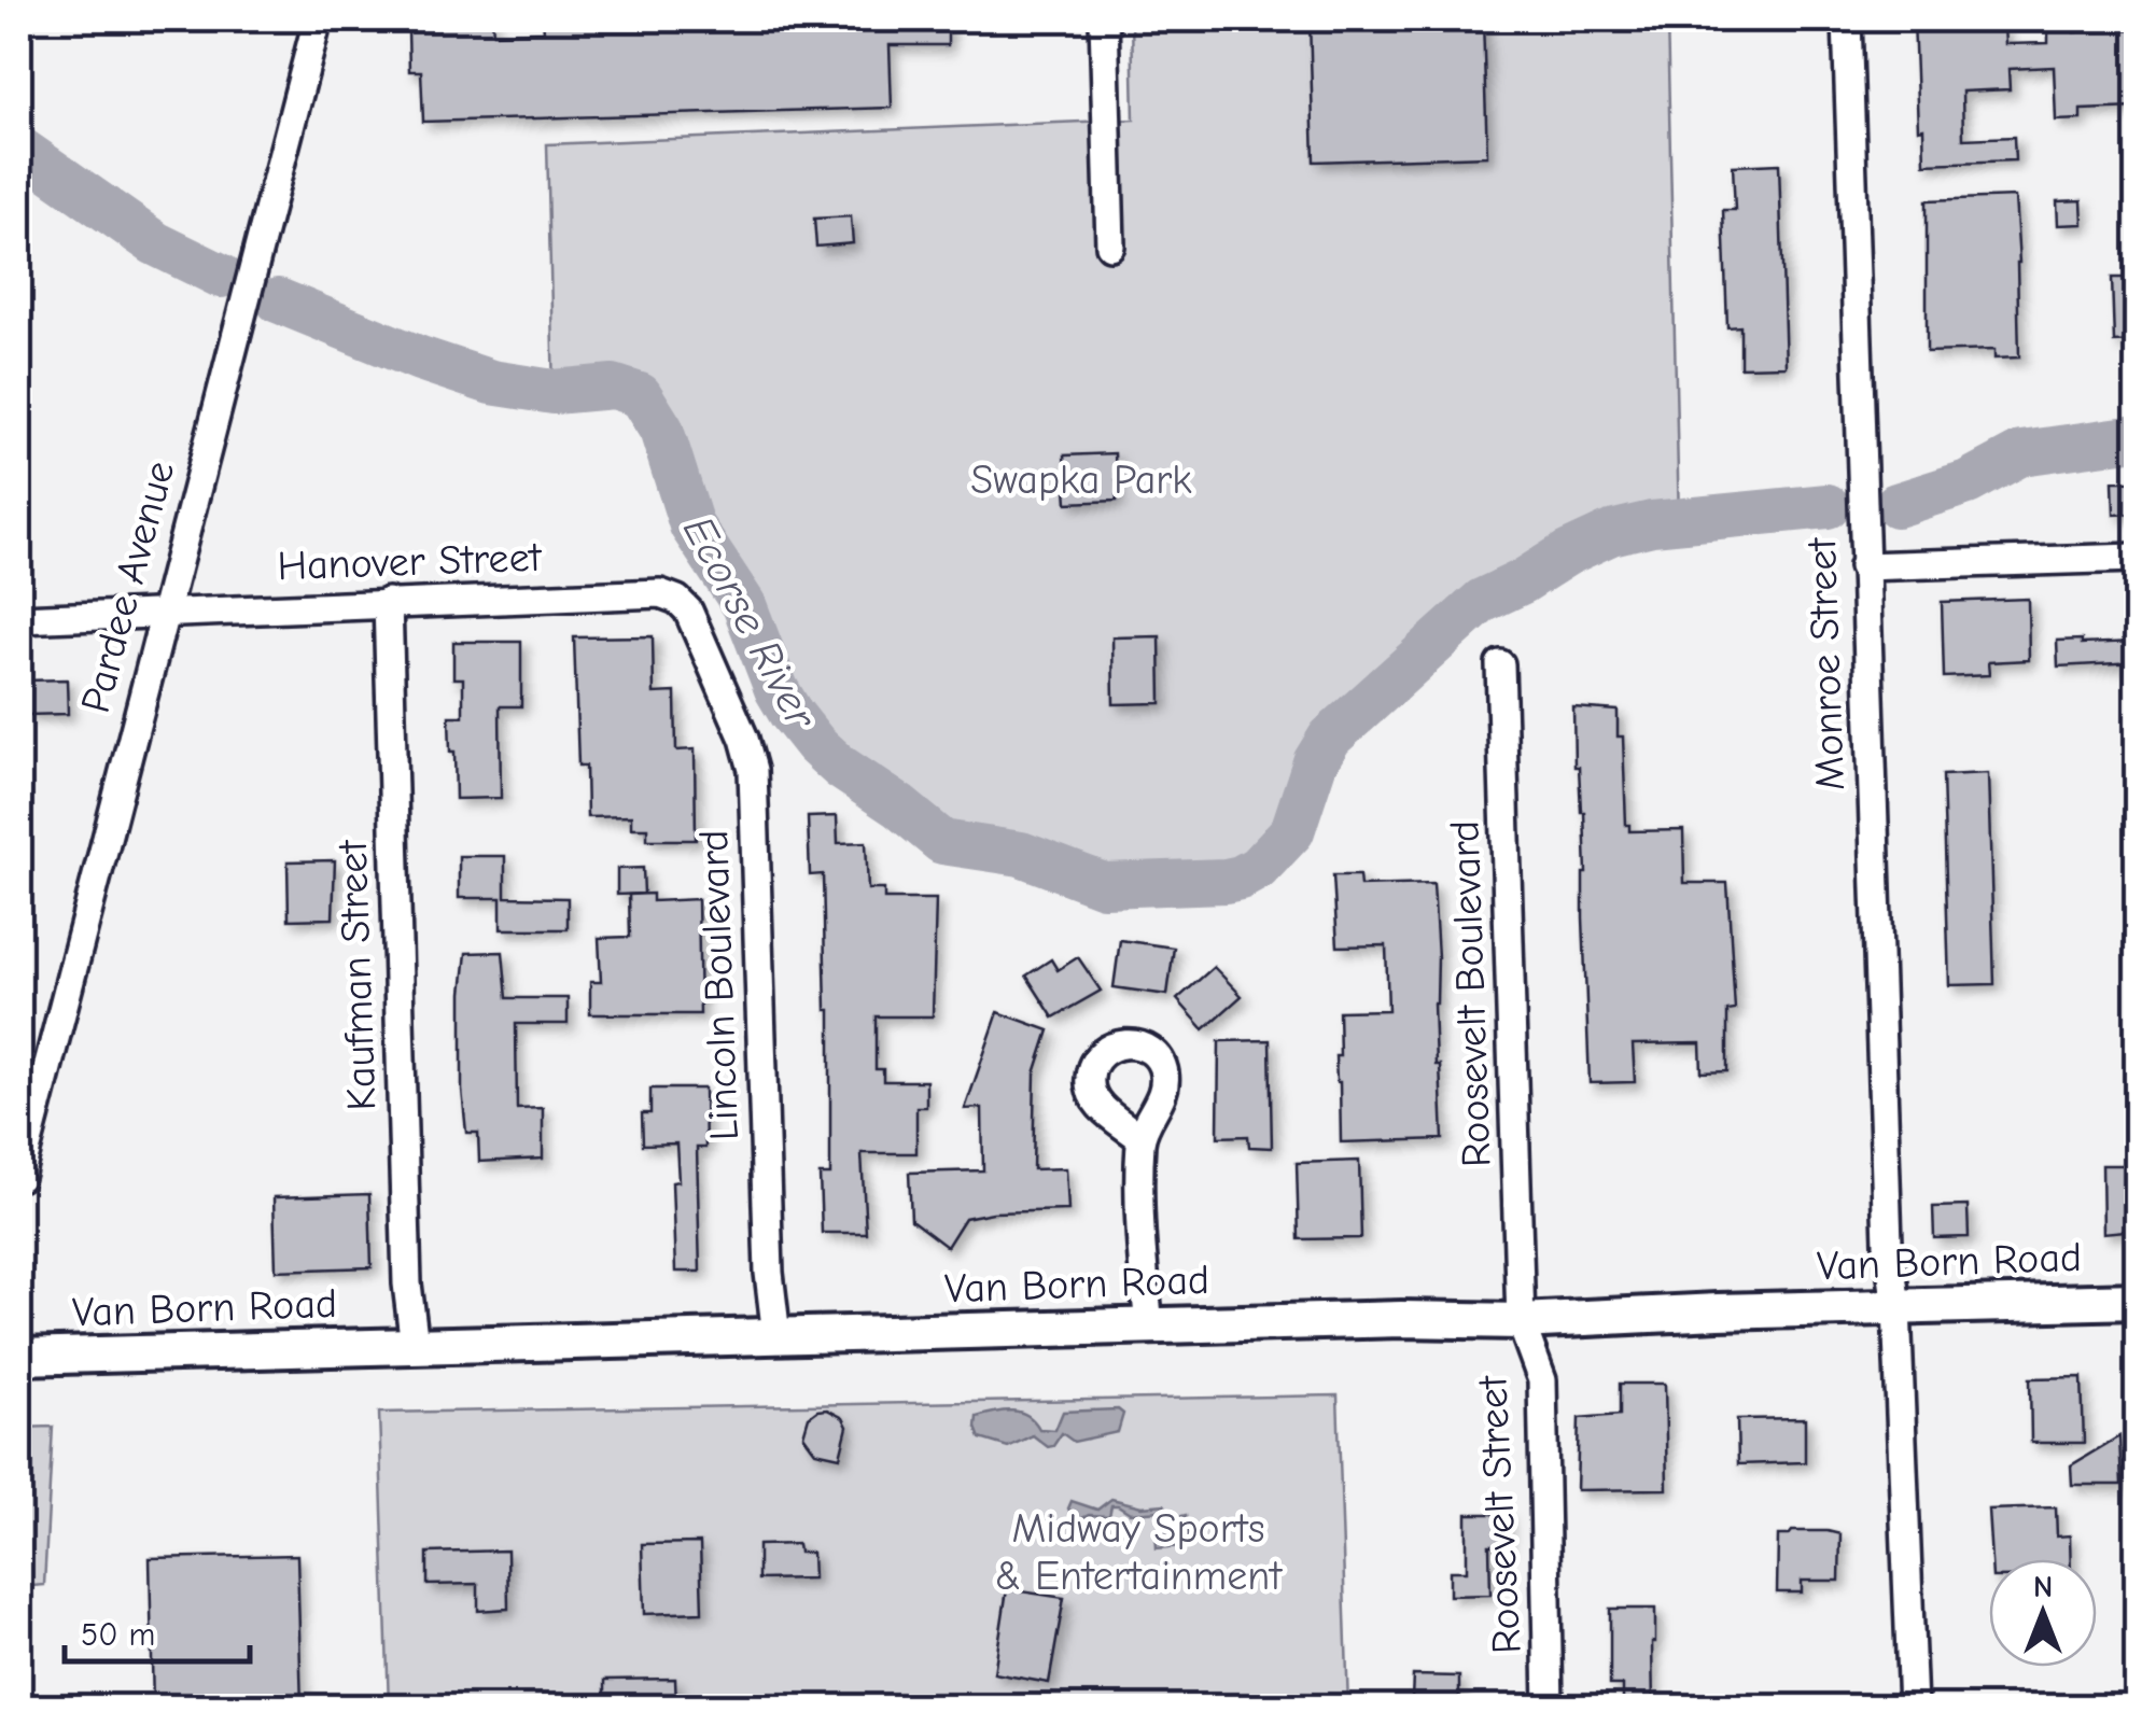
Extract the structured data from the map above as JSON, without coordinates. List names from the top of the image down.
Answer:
{
  "streets": {
    "main road": ["Van Born Road"],
    "street": [
      "Hanover Street",
      "Pardee Avenue",
      "Monroe Street",
      "Kaufman Street",
      "Lincoln Boulevard",
      "Roosevelt Boulevard",
      "Roosevelt Street"
    ]
  },
  "crossings": [
    ["Hanover Street", "Pardee Avenue"],
    ["Hanover Street", "Kaufman Street"],
    ["Hanover Street", "Lincoln Boulevard"],
    ["Monroe Street", "Van Born Road"],
    ["Kaufman Street", "Van Born Road"],
    ["Lincoln Boulevard", "Van Born Road"],
    ["Roosevelt Boulevard", "Van Born Road"],
    ["Roosevelt Boulevard", "Roosevelt Street"],
    ["Van Born Road", "Roosevelt Street"]
  ],
  "water": ["Ecorse River"],
  "parks": ["Swapka Park", "Midway Sports & Entertainment"],
  "scale_bar": "50 m",
  "north": "top"
}
